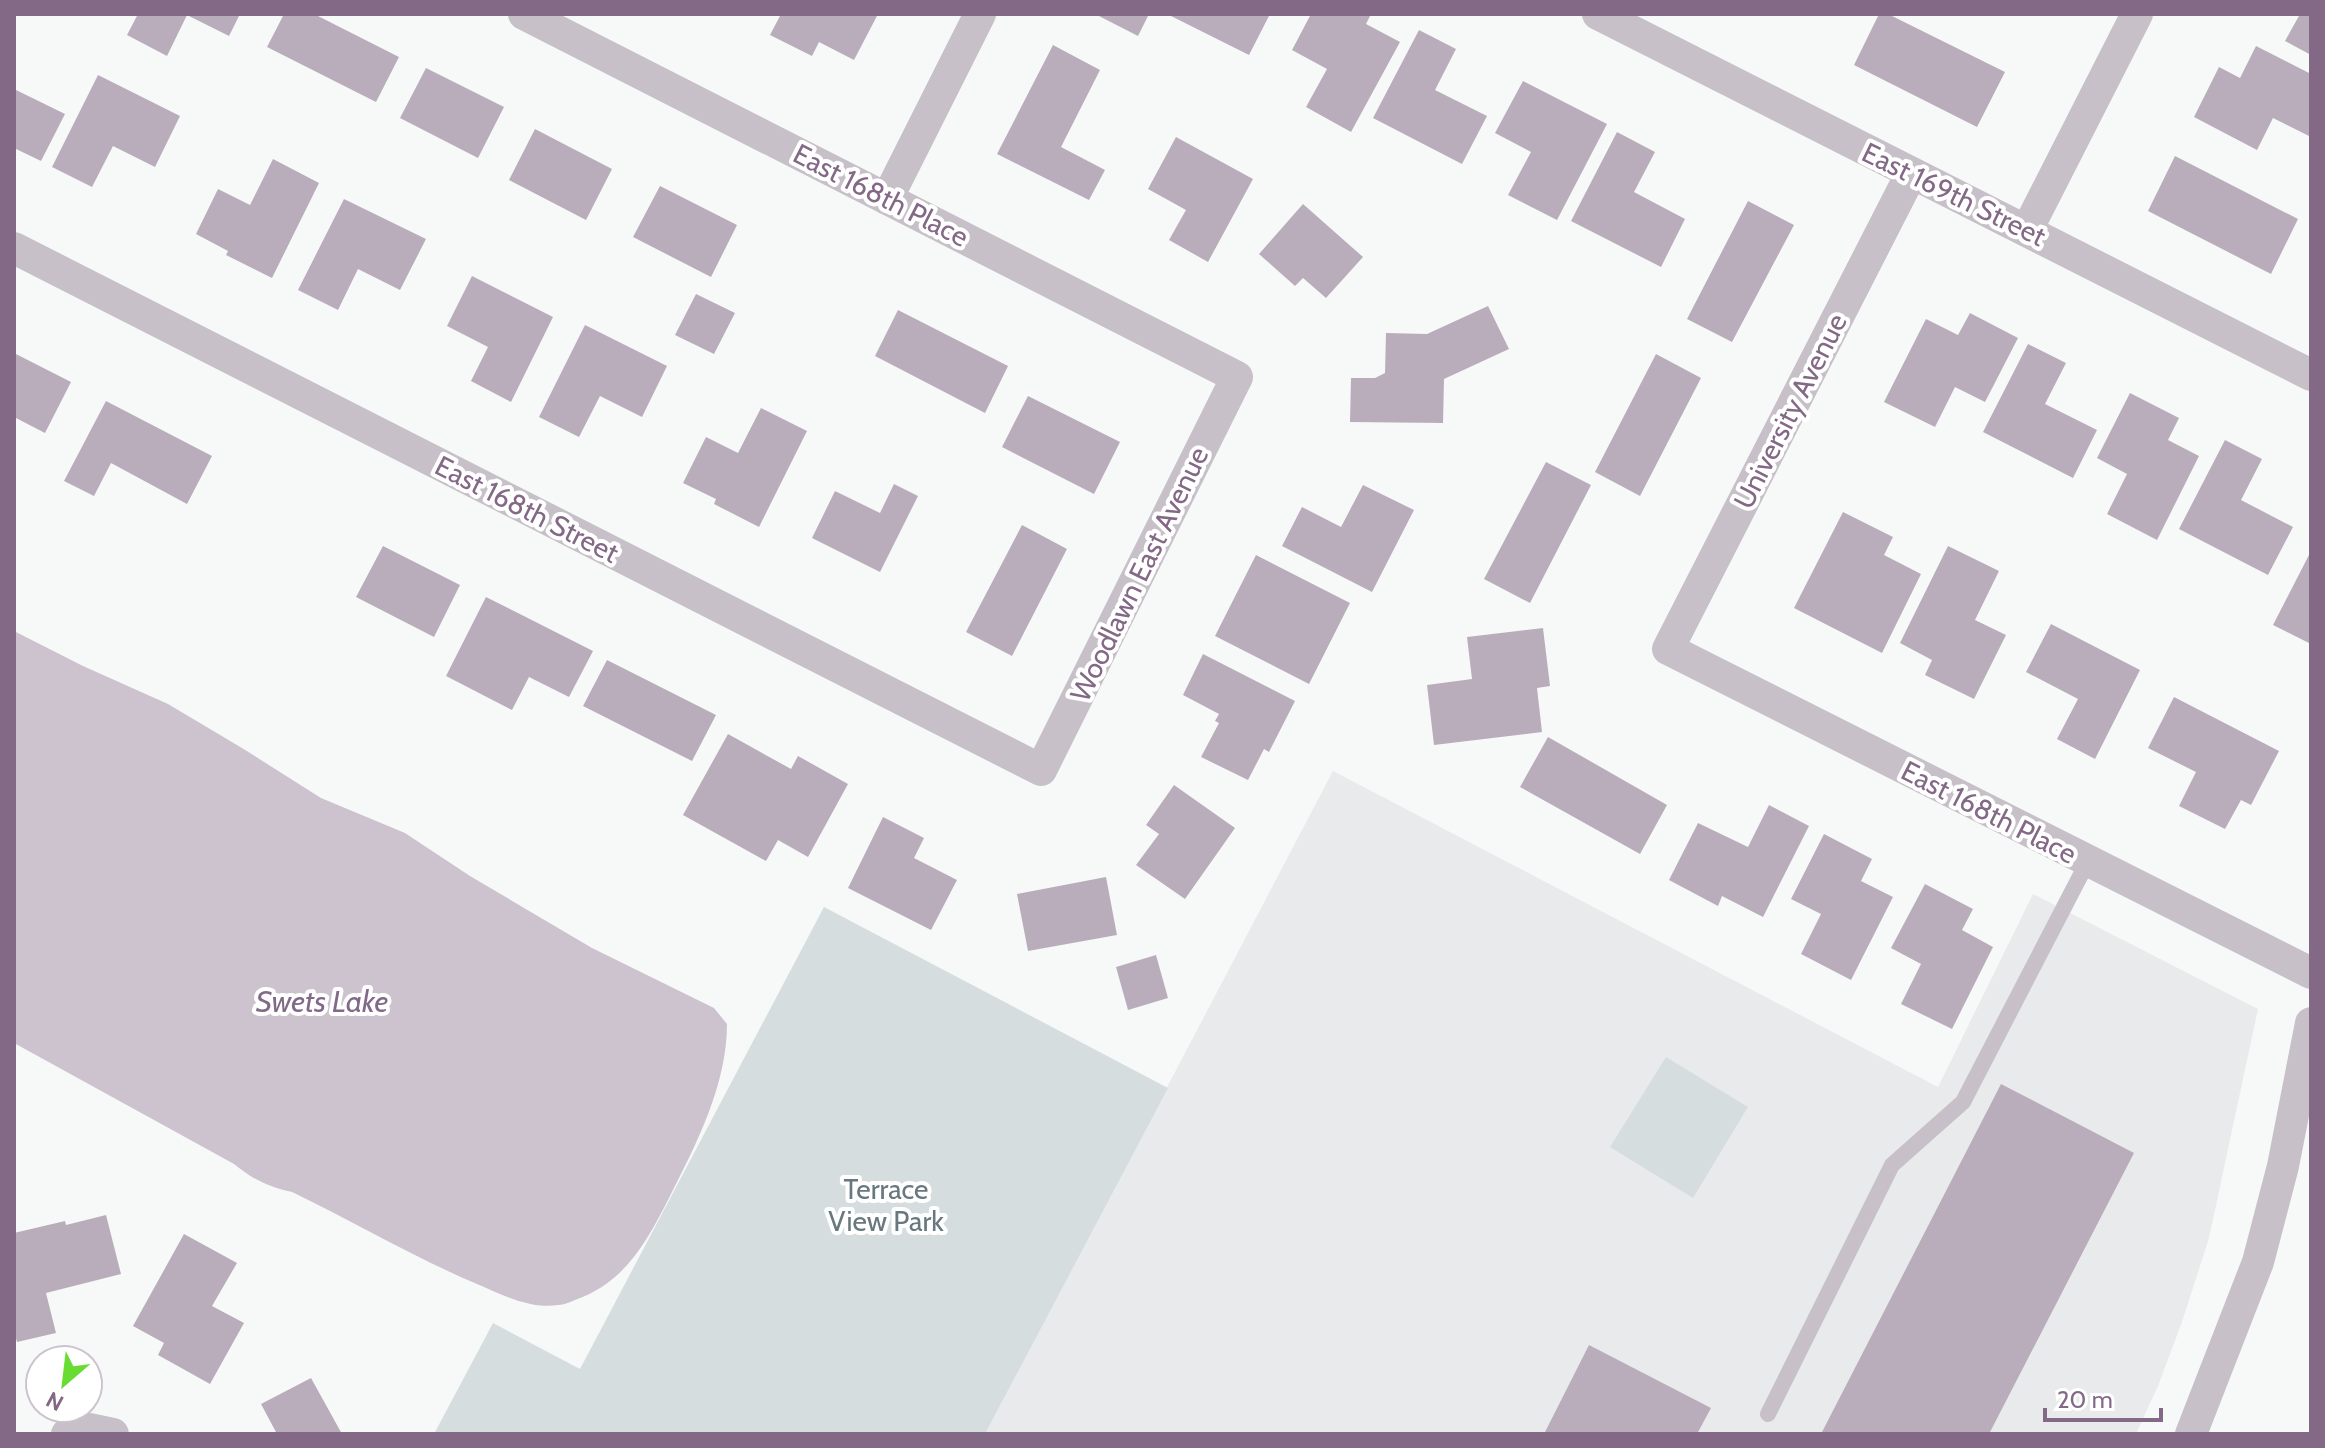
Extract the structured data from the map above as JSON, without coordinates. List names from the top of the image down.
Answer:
{
  "streets": {
    "street": [
      "East 169th Street",
      "East 168th Place",
      "University Avenue",
      "East 168th Street",
      "Woodlawn East Avenue"
    ]
  },
  "crossings": [
    ["East 169th Street", "University Avenue"],
    ["East 168th Place", "University Avenue"],
    ["East 168th Place", "Woodlawn East Avenue"],
    ["East 168th Street", "Woodlawn East Avenue"]
  ],
  "water": ["Swets Lake"],
  "parks": ["Terrace View Park"],
  "scale_bar": "20 m",
  "north": "bottom left"
}
